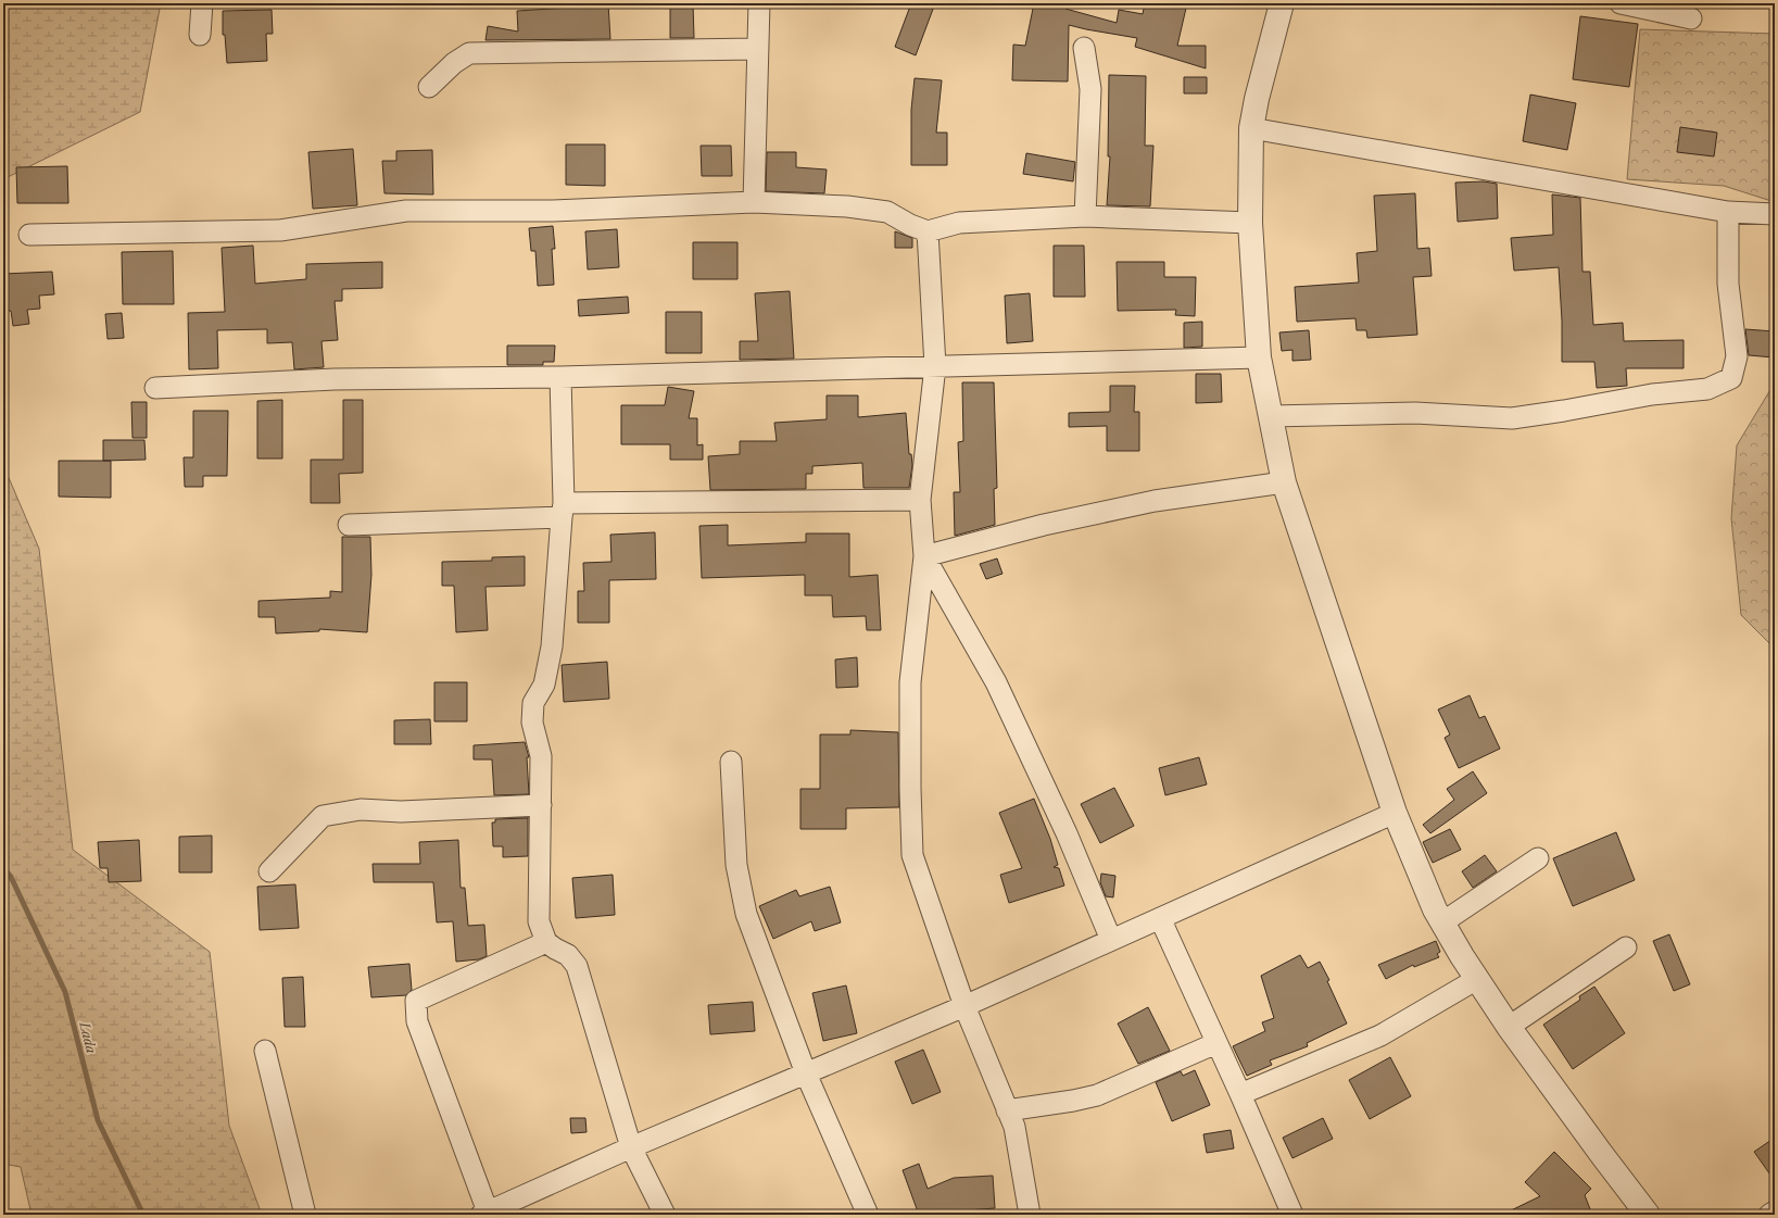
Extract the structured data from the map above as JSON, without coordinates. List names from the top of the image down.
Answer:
{
  "water": ["Lada"]
}
